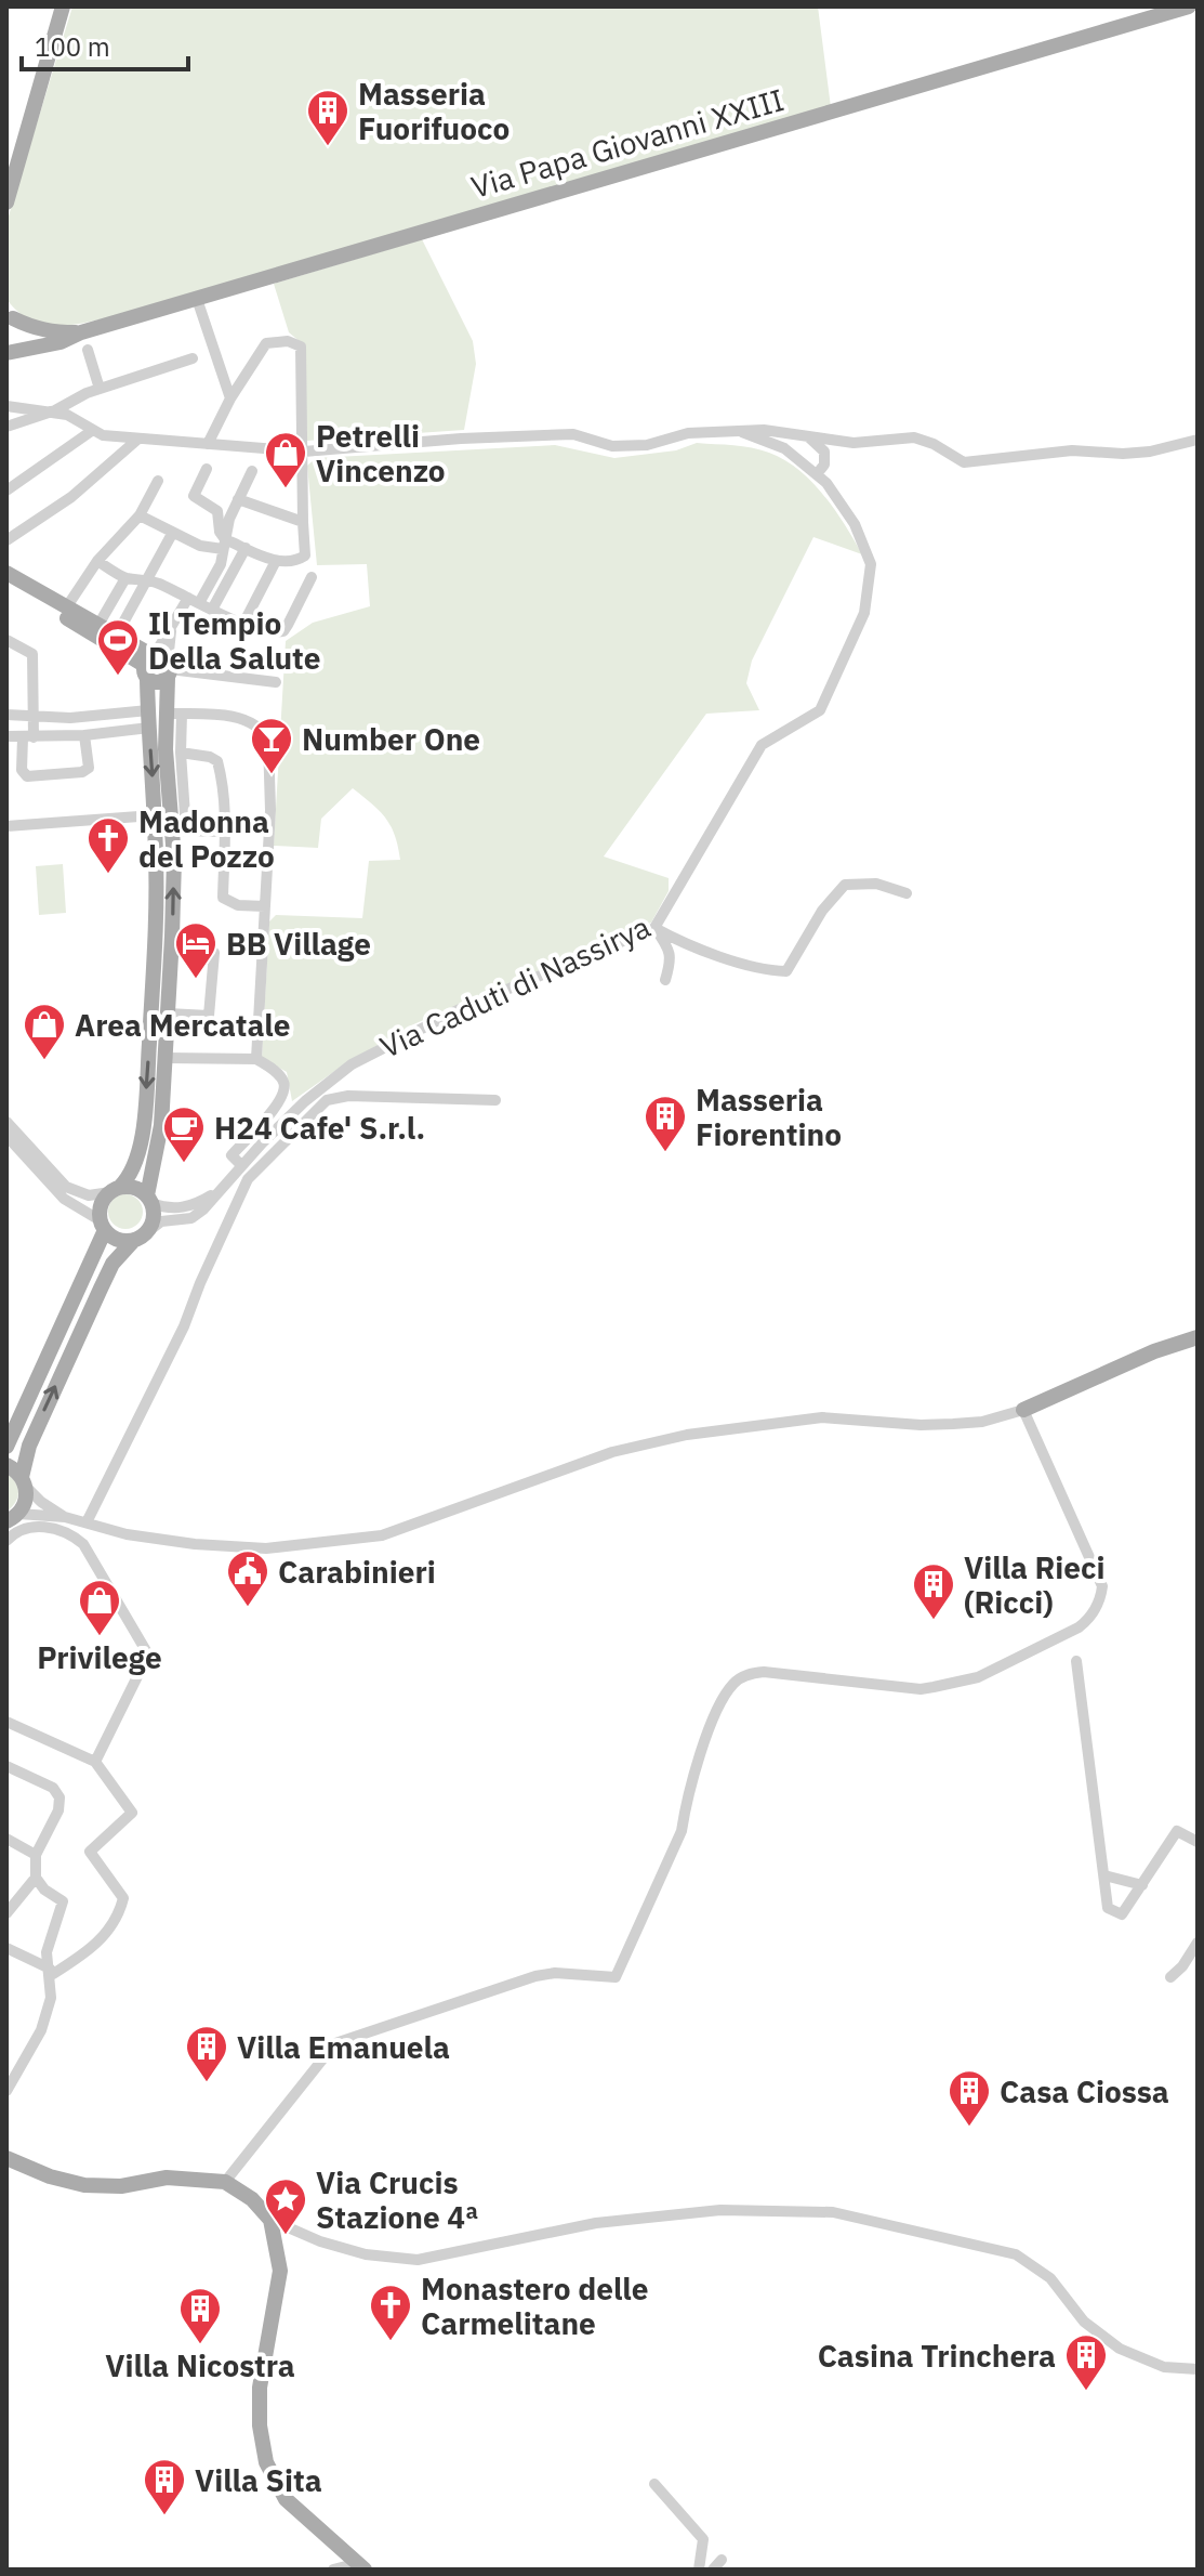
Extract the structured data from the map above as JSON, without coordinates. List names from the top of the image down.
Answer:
{
  "streets": {
    "main road": ["Via Papa Giovanni XXIII"],
    "street": ["Via Caduti di Nassirya"]
  },
  "places": {
    "building": [
      "Masseria Fuorifuoco",
      "Masseria Fiorentino",
      "Villa Rieci (Ricci)",
      "Villa Emanuela",
      "Casa Ciossa",
      "Villa Nicostra",
      "Casina Trinchera",
      "Villa Sita"
    ],
    "shop": ["Petrelli Vincenzo", "Area Mercatale", "Privilege"],
    "sports": ["Il Tempio Della Salute"],
    "bar": ["Number One"],
    "church": ["Madonna del Pozzo", "Monastero delle Carmelitane"],
    "hotel": ["BB Village"],
    "cafe": ["H24 Cafe' S.r.l."],
    "public building": ["Carabinieri"],
    "place": ["Via Crucis Stazione 4ª"]
  },
  "scale_bar": "100 m"
}
